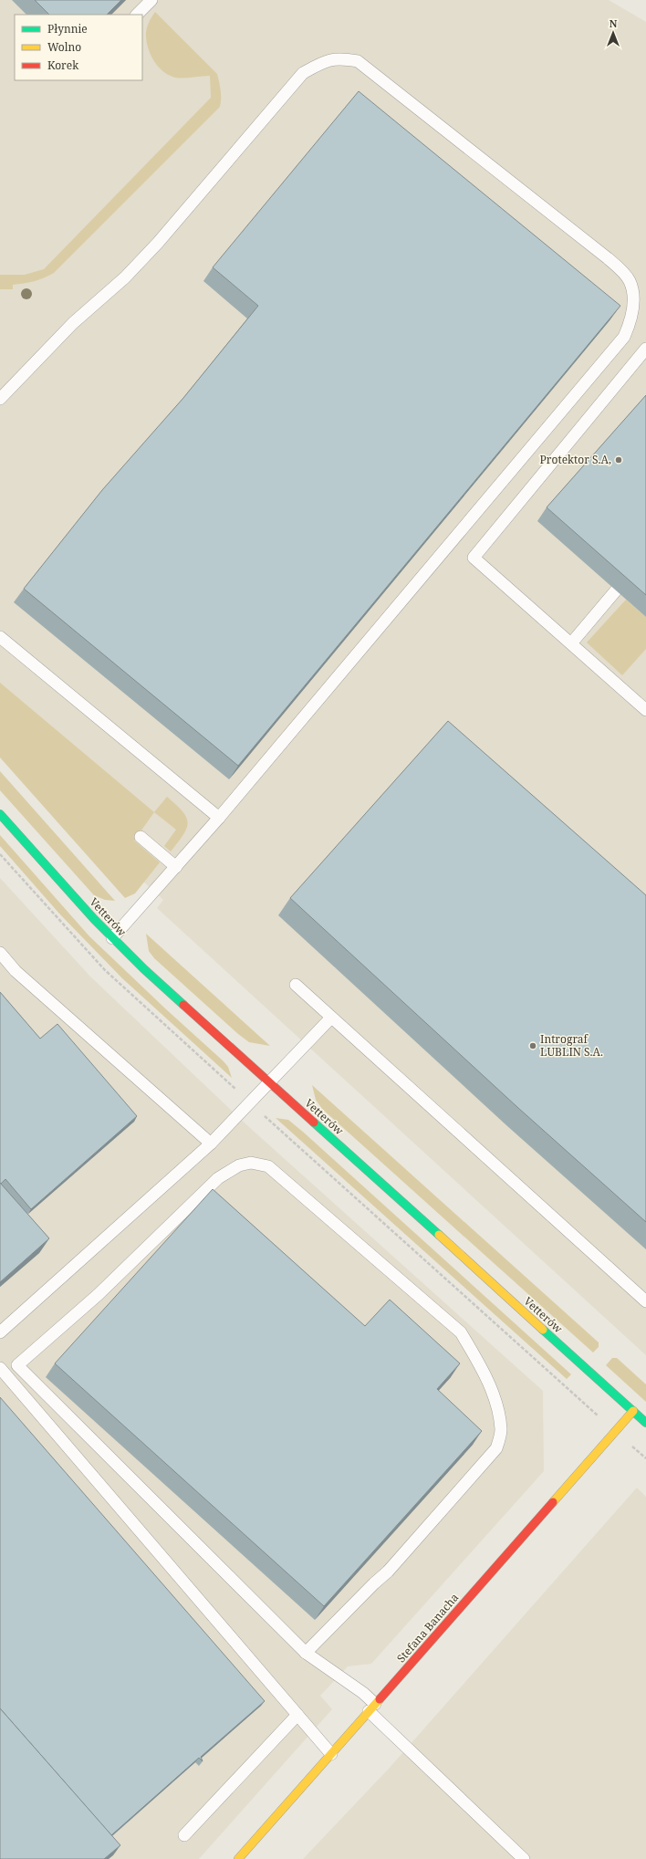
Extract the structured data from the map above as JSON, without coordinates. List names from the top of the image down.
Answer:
{
  "streets": {
    "street": ["Vetterów", "Stefana Banacha"]
  },
  "crossings": [
    ["Vetterów", "Stefana Banacha"]
  ],
  "places": ["Protektor S.A,", "Intrograf LUBLIN S.A."],
  "legend": ["Płynnie", "Wolno", "Korek"],
  "north": "top"
}
